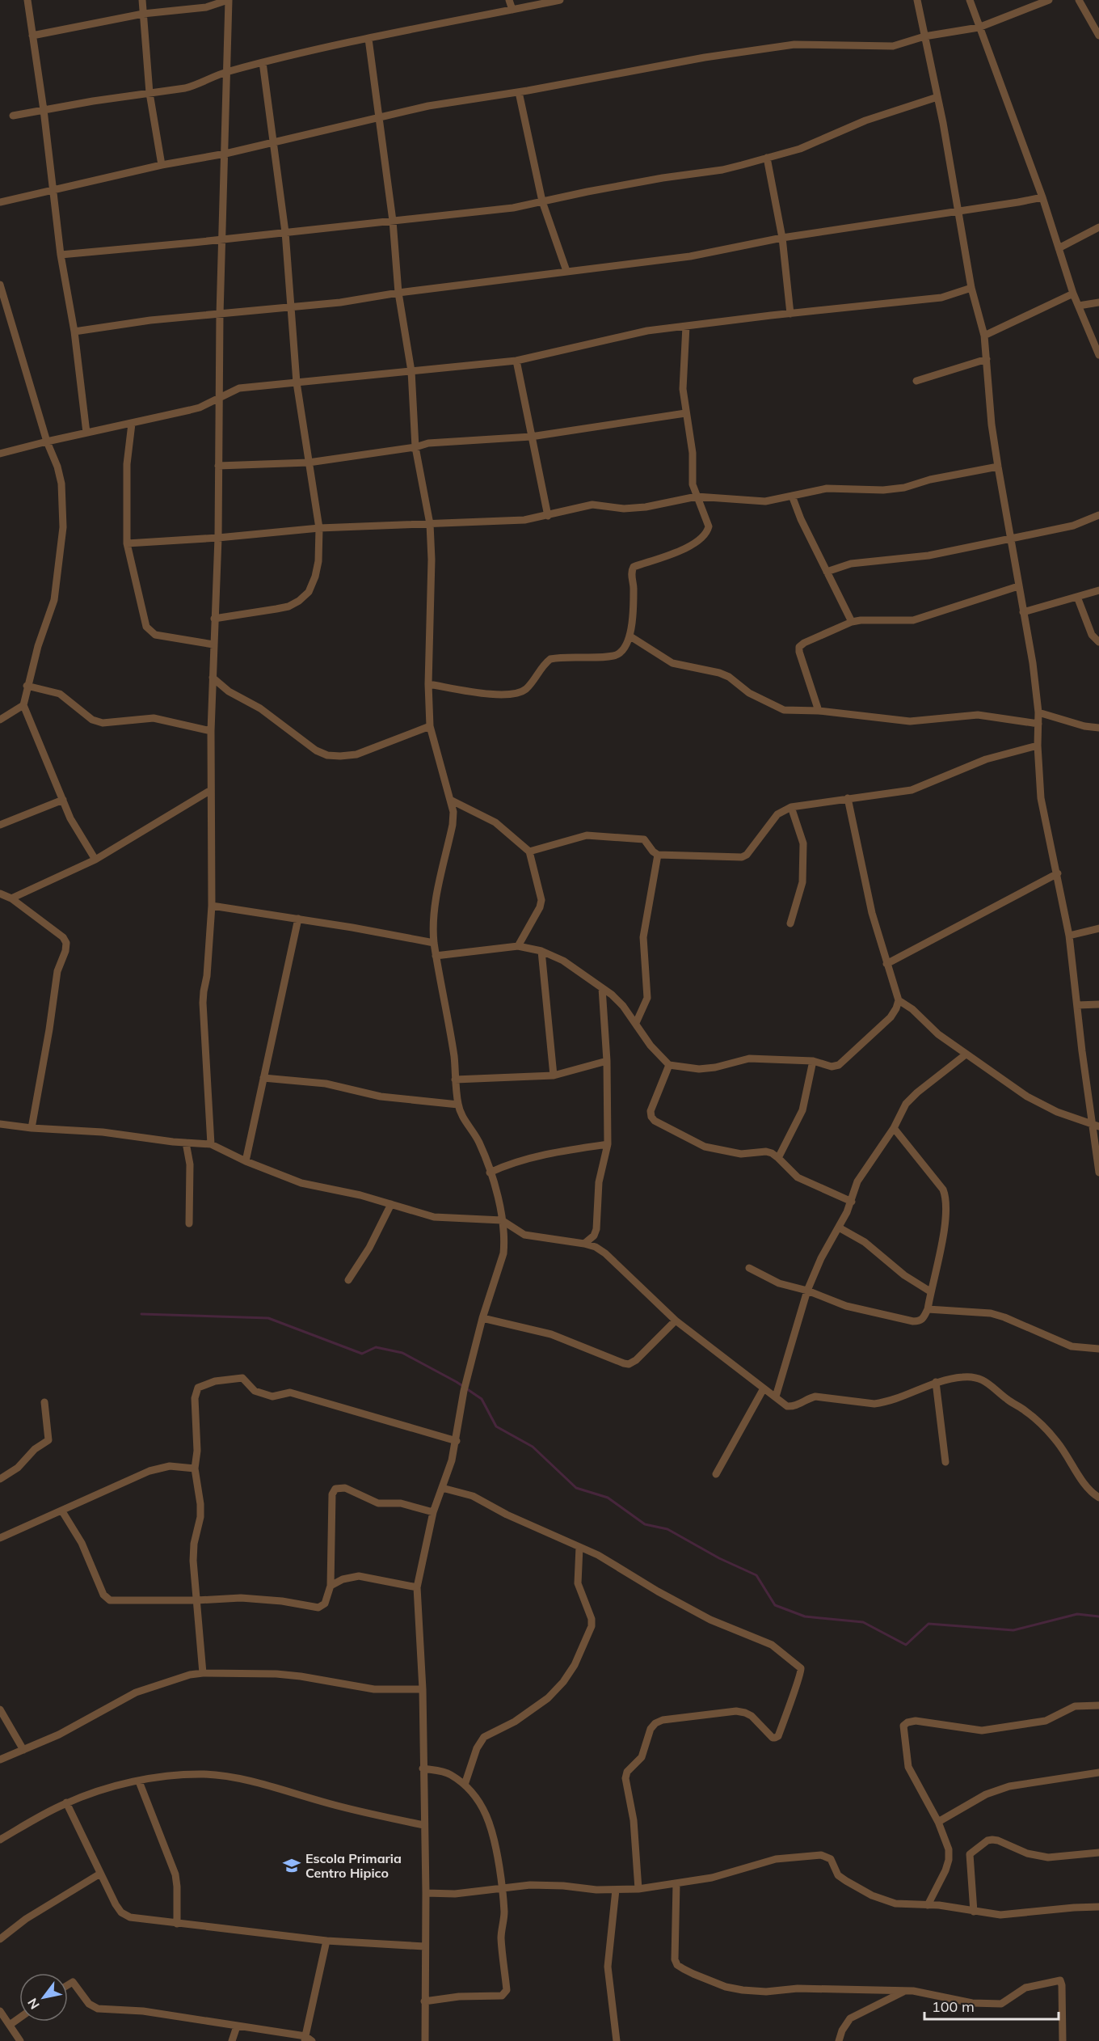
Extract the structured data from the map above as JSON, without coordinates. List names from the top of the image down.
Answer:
{
  "places": {
    "school or university": ["Escola Primaria Centro Hipico"]
  },
  "scale_bar": "100 m",
  "north": "bottom left"
}
